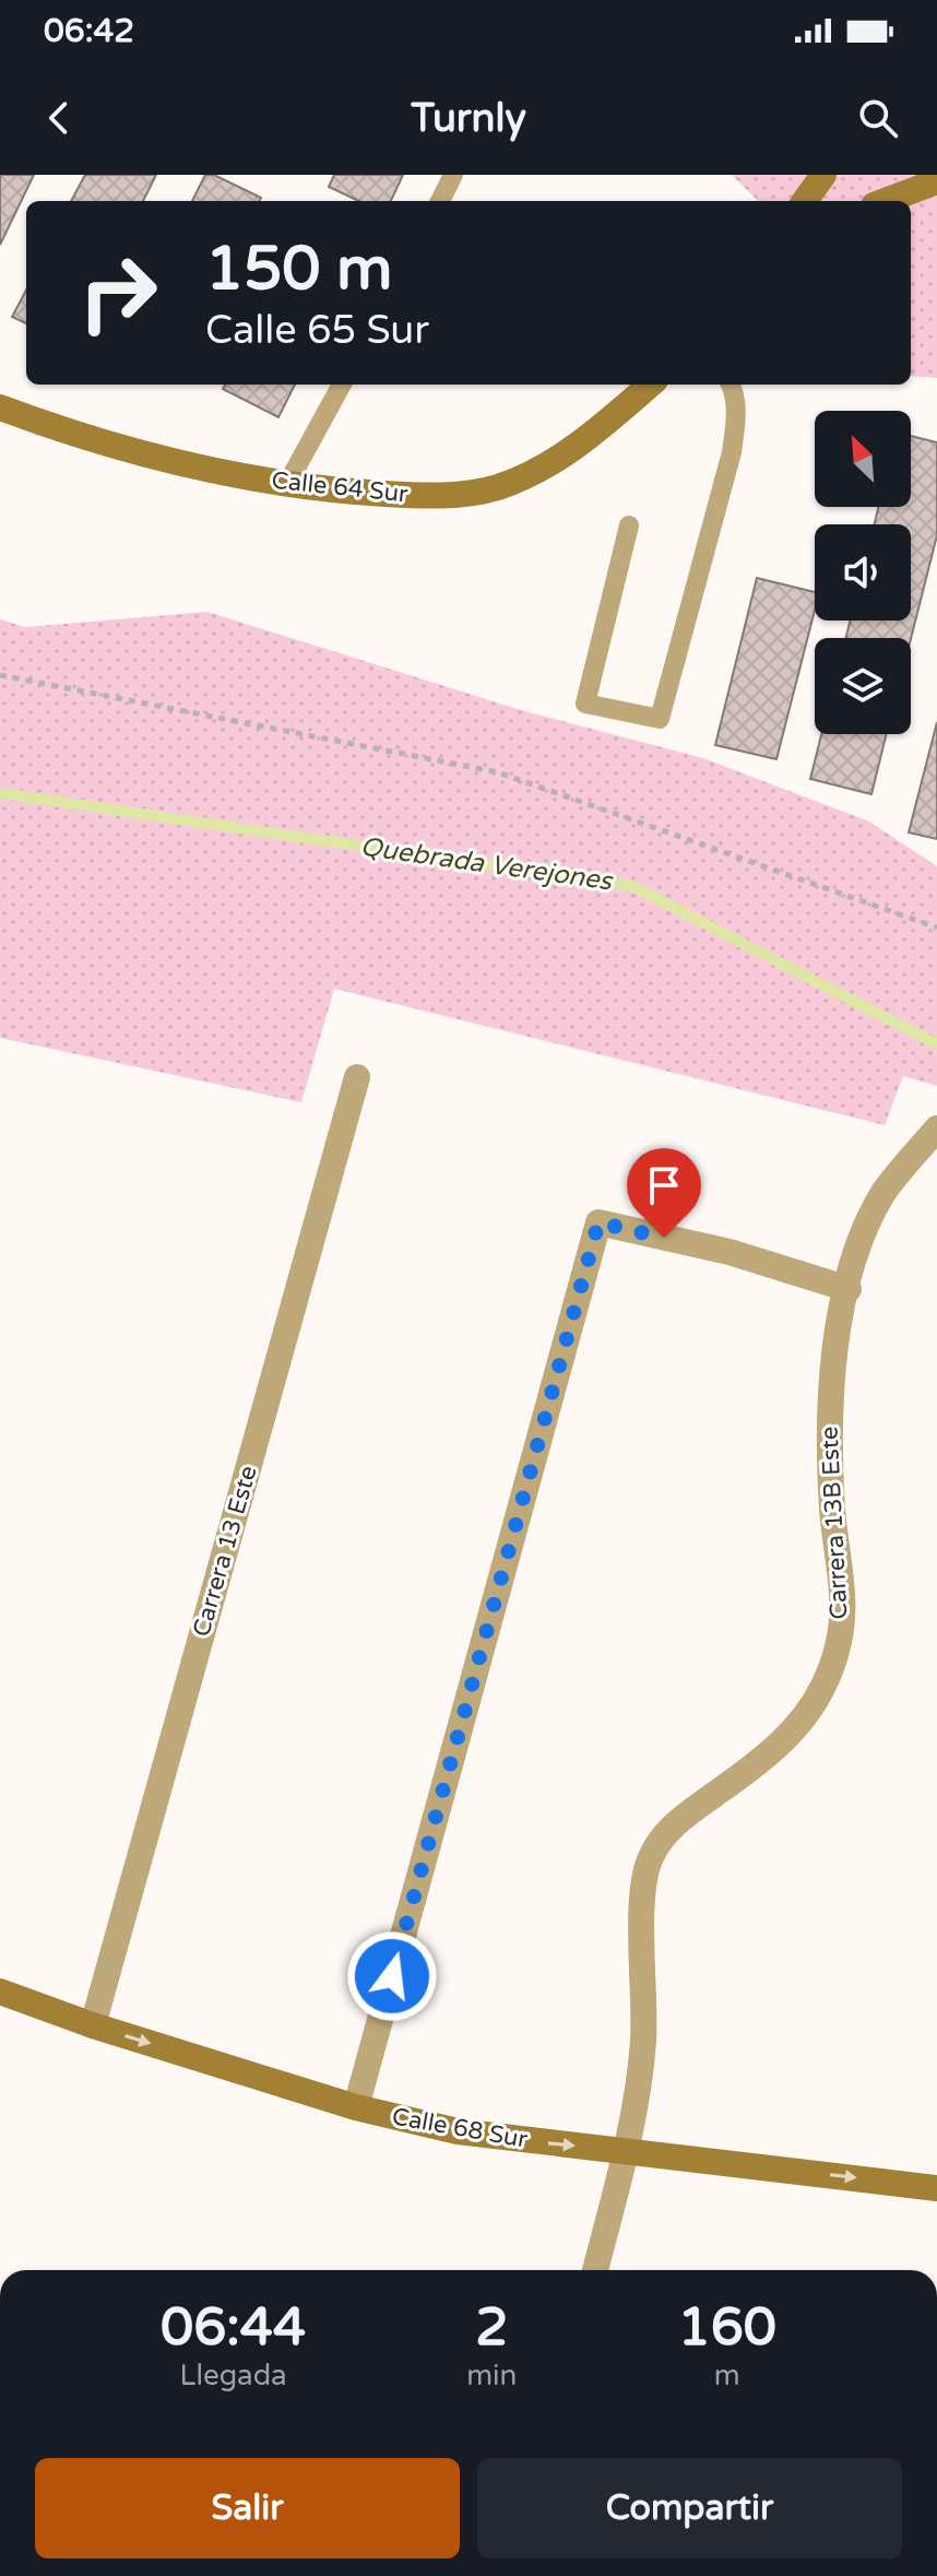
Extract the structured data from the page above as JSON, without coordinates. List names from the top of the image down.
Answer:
{
  "streets": {
    "street": [
      "Calle 64 Sur",
      "Carrera 13B Este",
      "Carrera 13 Este",
      "Calle 68 Sur"
    ]
  },
  "crossings": [
    ["Carrera 13B Este", "Calle 68 Sur"],
    ["Carrera 13 Este", "Calle 68 Sur"]
  ],
  "one_way": ["Calle 68 Sur"],
  "water": ["Quebrada Verejones"],
  "north": "top left",
  "page": {
    "status": "06:42",
    "header": "Turnly",
    "turn": ["150 m", "Calle 65 Sur"],
    "eta": [
      "06:44",
      "Llegada",
      "2",
      "min",
      "160",
      "m"
    ],
    "buttons": ["Salir", "Compartir"]
  }
}
